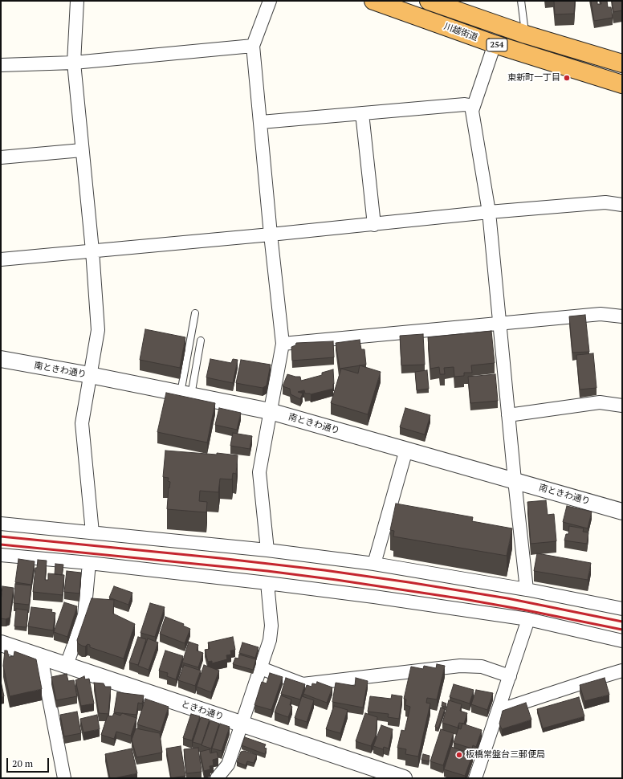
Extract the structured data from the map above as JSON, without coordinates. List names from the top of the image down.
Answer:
{
  "streets": {
    "highway": ["川越街道", "254"],
    "street": ["南ときわ通り", "ときわ通り"]
  },
  "places": ["東新町一丁目", "板橋常盤台三郵便局"],
  "scale_bar": "20 m"
}
